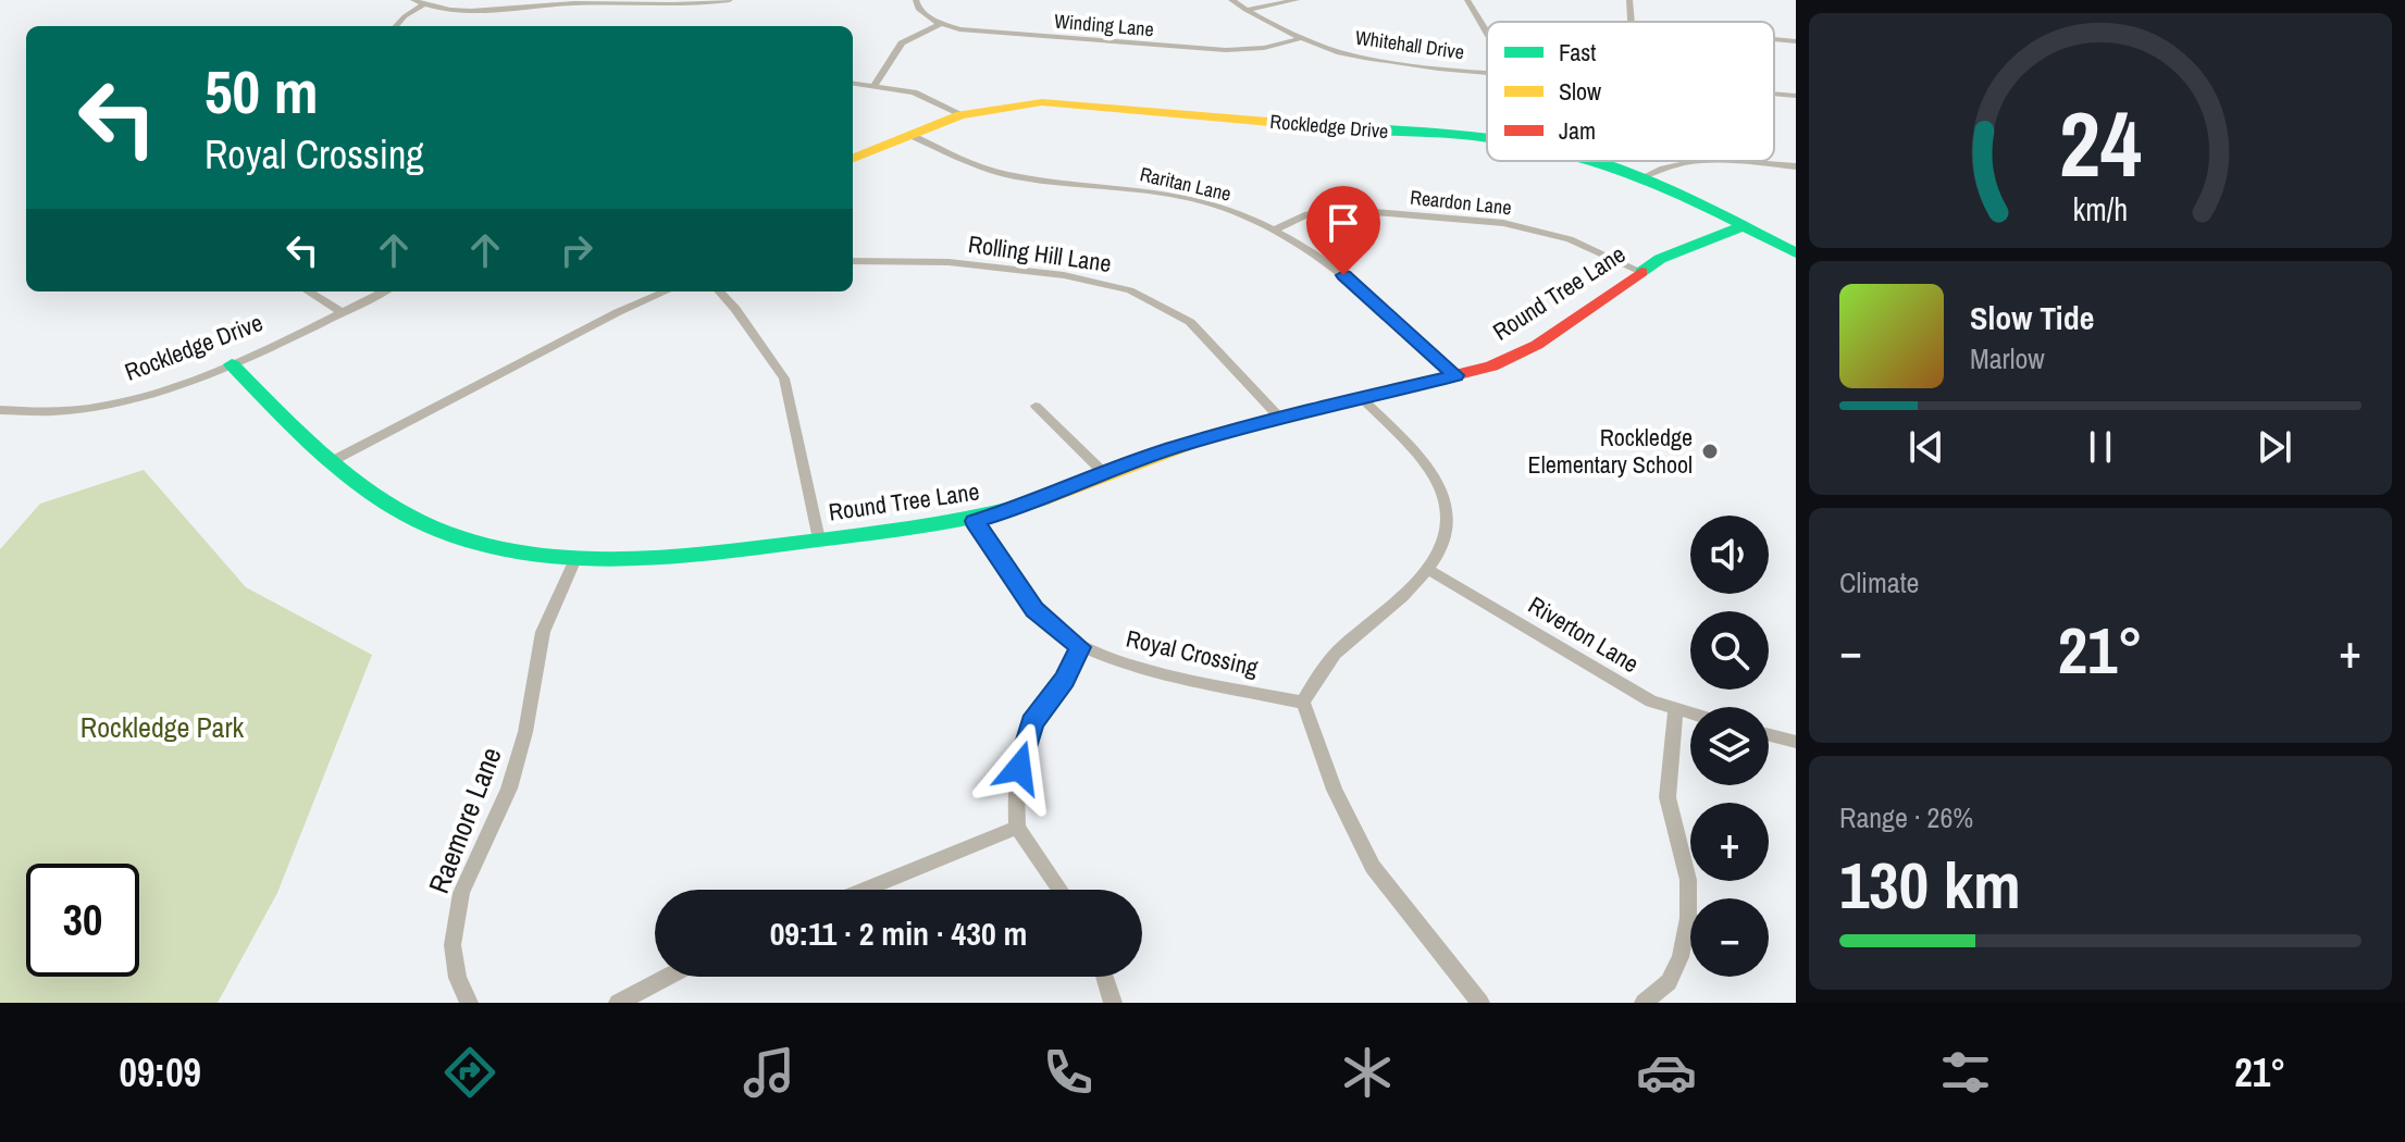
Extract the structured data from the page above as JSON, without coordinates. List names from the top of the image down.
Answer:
{
  "streets": {
    "street": [
      "Winding Lane",
      "Whitehall Drive",
      "Rockledge Drive",
      "Raritan Lane",
      "Reardon Lane",
      "Rolling Hill Lane",
      "Round Tree Lane",
      "Riverton Lane",
      "Royal Crossing",
      "Raemore Lane"
    ]
  },
  "crossings": [
    ["Winding Lane", "Whitehall Drive"],
    ["Rockledge Drive", "Raritan Lane"],
    ["Rockledge Drive", "Round Tree Lane"],
    ["Raritan Lane", "Reardon Lane"],
    ["Raritan Lane", "Round Tree Lane"],
    ["Reardon Lane", "Round Tree Lane"],
    ["Rolling Hill Lane", "Round Tree Lane"],
    ["Round Tree Lane", "Royal Crossing"],
    ["Round Tree Lane", "Raemore Lane"]
  ],
  "parks": ["Rockledge Park"],
  "places": ["Rockledge Elementary School"],
  "legend": ["Fast", "Slow", "Jam"],
  "page": {
    "turn": ["50 m", "Royal Crossing"],
    "song": ["Slow Tide", "Marlow"],
    "tile": [
      "Climate",
      ["Range · 26%", "130 km"]
    ],
    "map_buttons": ["+", "−"],
    "heat": ["−", "21°", "+"],
    "limit": "30",
    "trip": "09:11 · 2 min · 430 m",
    "tabs": ["09:09", "21°"],
    "gauge": ["24", "km/h"]
  }
}
